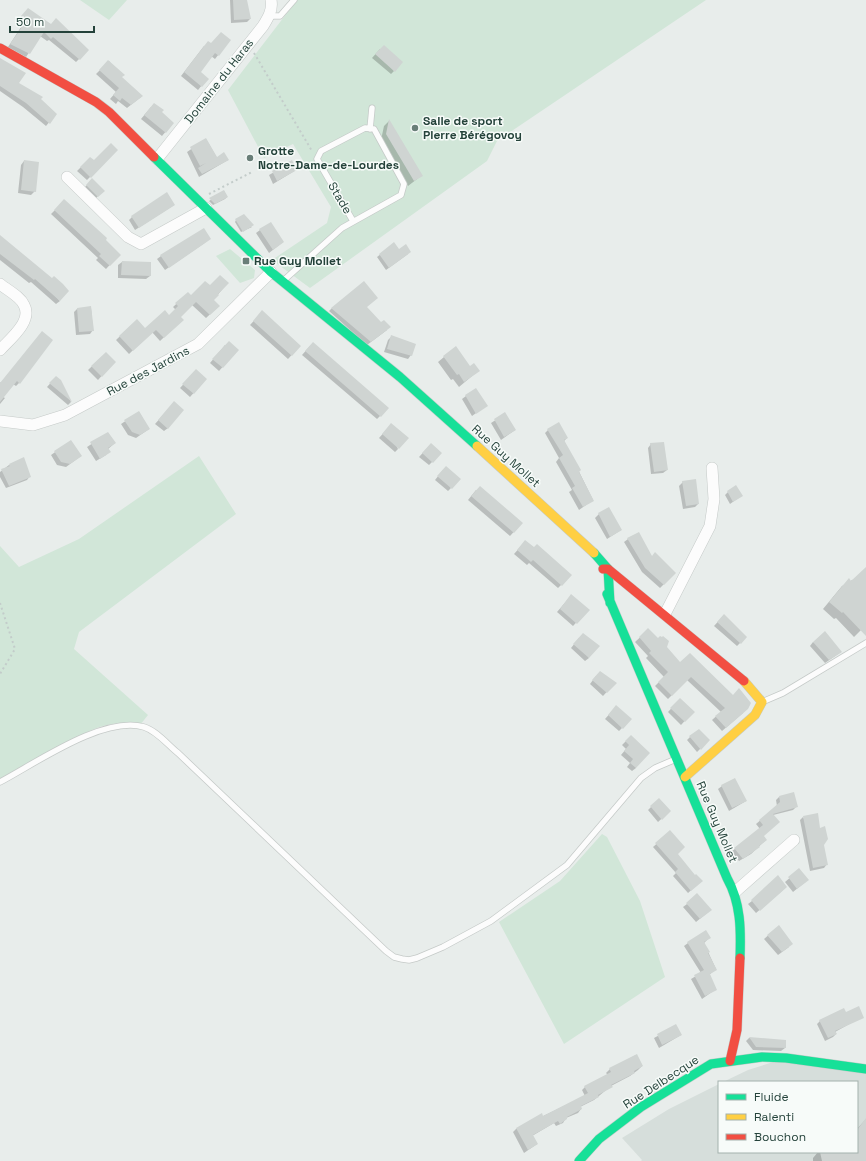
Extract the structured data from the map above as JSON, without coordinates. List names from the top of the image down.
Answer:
{
  "streets": {
    "street": [
      "Domaine du Haras",
      "Rue des Jardins",
      "Rue Guy Mollet",
      "Rue Delbecque"
    ],
    "lane": ["Stade"]
  },
  "crossings": [
    ["Domaine du Haras", "Rue Guy Mollet"],
    ["Stade", "Rue Guy Mollet"],
    ["Rue des Jardins", "Rue Guy Mollet"],
    ["Rue Guy Mollet", "Rue Delbecque"]
  ],
  "places": {
    "other": ["Salle de sport Pierre Bérégovoy", "Grotte Notre-Dame-de-Lourdes"],
    "transit": ["Rue Guy Mollet"]
  },
  "legend": ["Fluide", "Ralenti", "Bouchon"],
  "scale_bar": "50 m"
}
